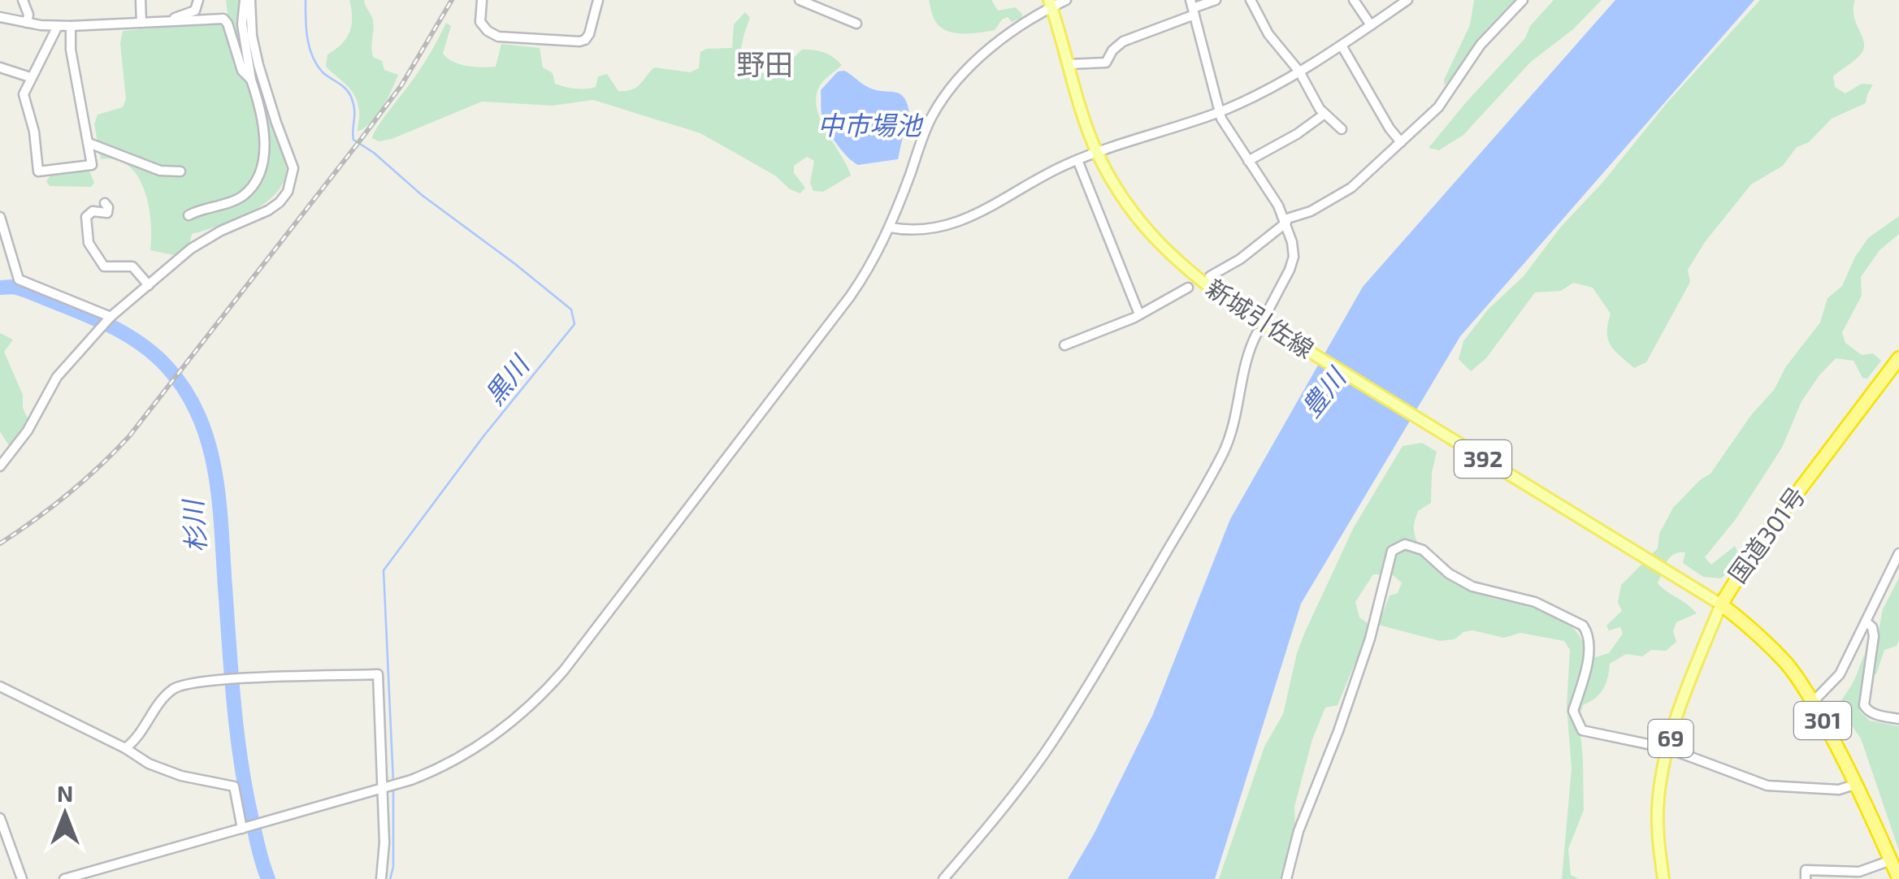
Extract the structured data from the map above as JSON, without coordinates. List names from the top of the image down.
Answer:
{
  "streets": {
    "highway": ["国道301号", "301"],
    "main road": ["新城引佐線", "392", "69"]
  },
  "crossings": [
    ["新城引佐線", "国道301号"],
    ["新城引佐線", "69"],
    ["国道301号", "69"]
  ],
  "districts": ["野田"],
  "water": [
    "中市場池",
    "黒川",
    "豊川",
    "杉川"
  ],
  "north": "top"
}
